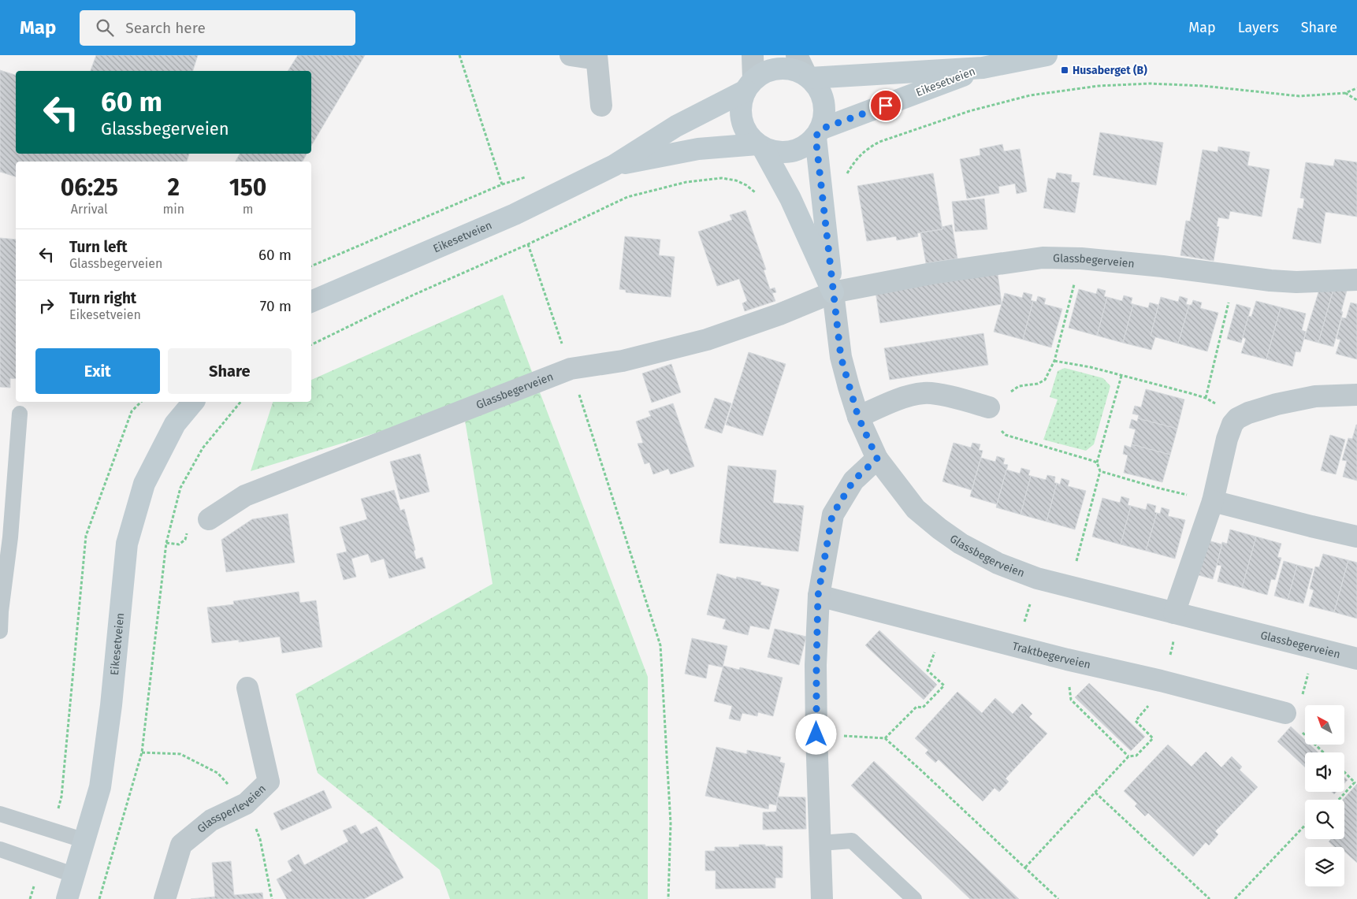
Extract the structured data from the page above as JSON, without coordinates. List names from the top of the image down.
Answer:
{
  "streets": {
    "main road": ["Eikesetveien", "Glassbegerveien"],
    "street": ["Traktbegerveien", "Glassperleveien"]
  },
  "crossings": [
    ["Eikesetveien", "Glassbegerveien"]
  ],
  "places": {
    "transit": ["Husaberget (B)"]
  },
  "north": "top left",
  "page": {
    "header": "Map",
    "search": "Search here",
    "nav": ["Map", "Layers", "Share"],
    "turn": ["60 m", "Glassbegerveien"],
    "eta": [
      "06:25",
      "Arrival",
      "2",
      "min",
      "150",
      "m"
    ],
    "list": [
      {
        "name": "Turn left",
        "note": "Glassbegerveien",
        "value": "60 m"
      },
      {
        "name": "Turn right",
        "note": "Eikesetveien",
        "value": "70 m"
      }
    ],
    "buttons": ["Exit", "Share"]
  }
}
